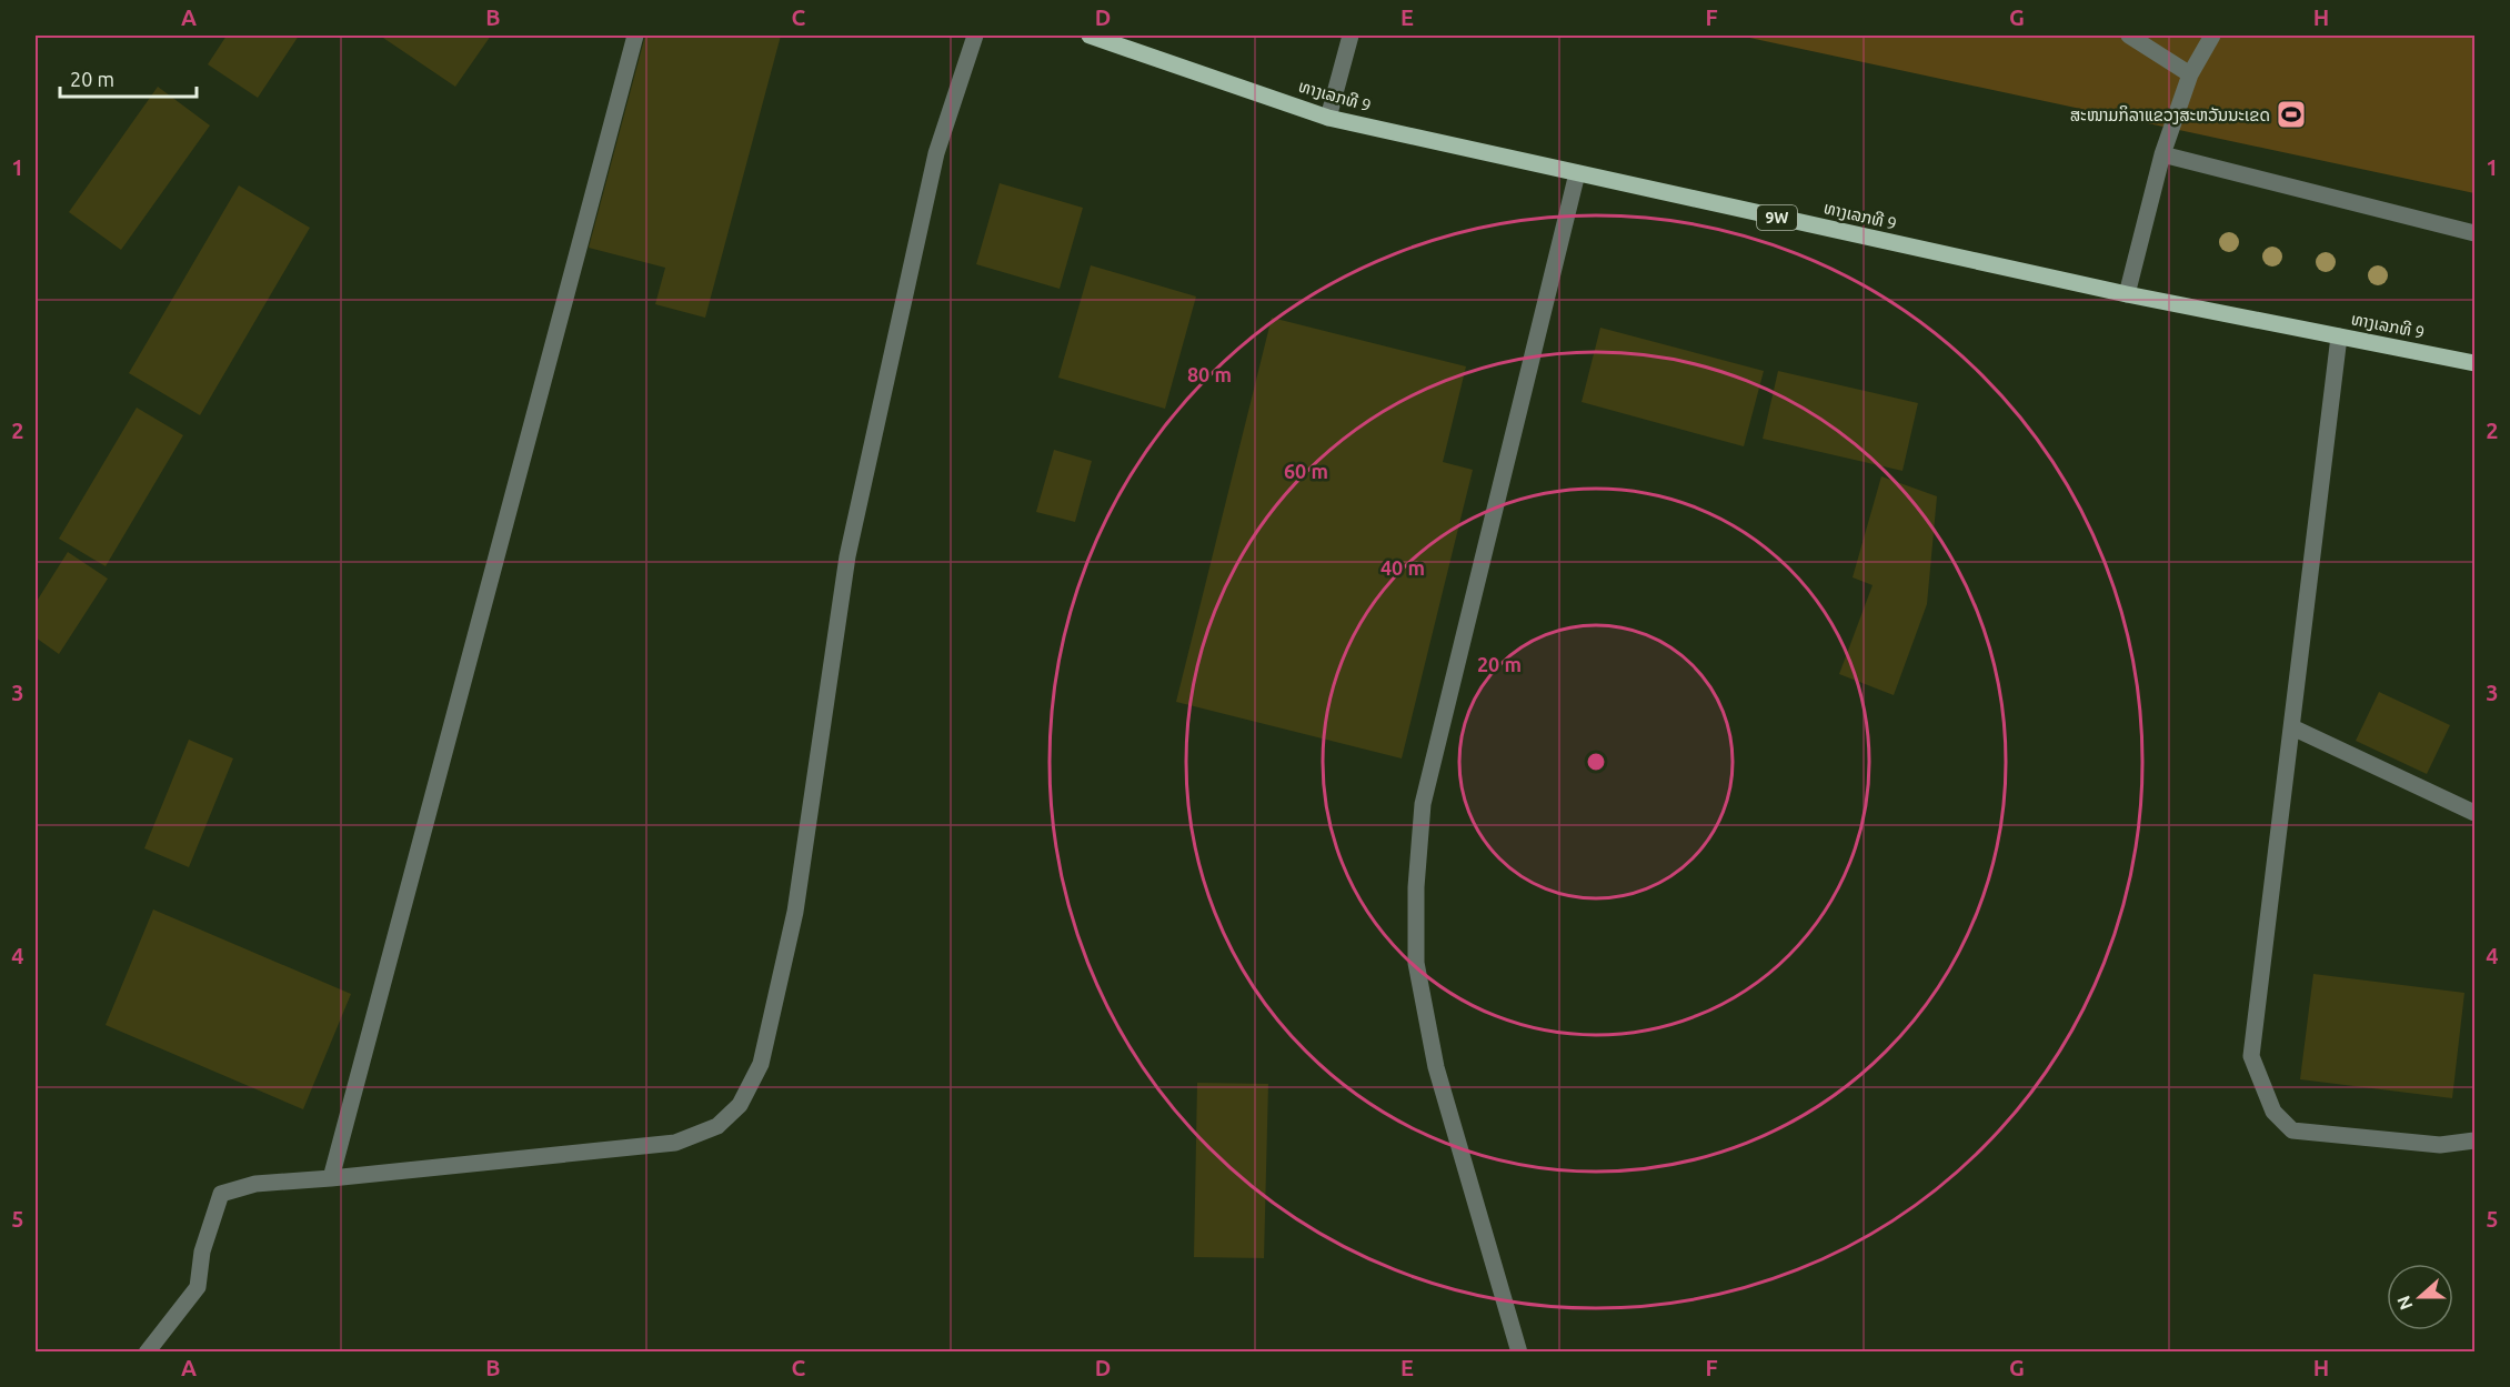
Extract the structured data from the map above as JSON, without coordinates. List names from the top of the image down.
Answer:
{
  "streets": {
    "main road": ["ທາງເລກທີ 9", "9W"]
  },
  "places": {
    "sports": ["ສະໜາມກິລາແຂວງສະຫວັນນະເຂດ"]
  },
  "scale_bar": "20 m",
  "north": "left",
  "grid": {
    "columns": [
      "A",
      "B",
      "C",
      "D",
      "E",
      "F",
      "G",
      "H"
    ],
    "rows": [
      "1",
      "2",
      "3",
      "4",
      "5"
    ]
  },
  "rings": [
    "80 m",
    "60 m",
    "40 m",
    "20 m"
  ]
}
